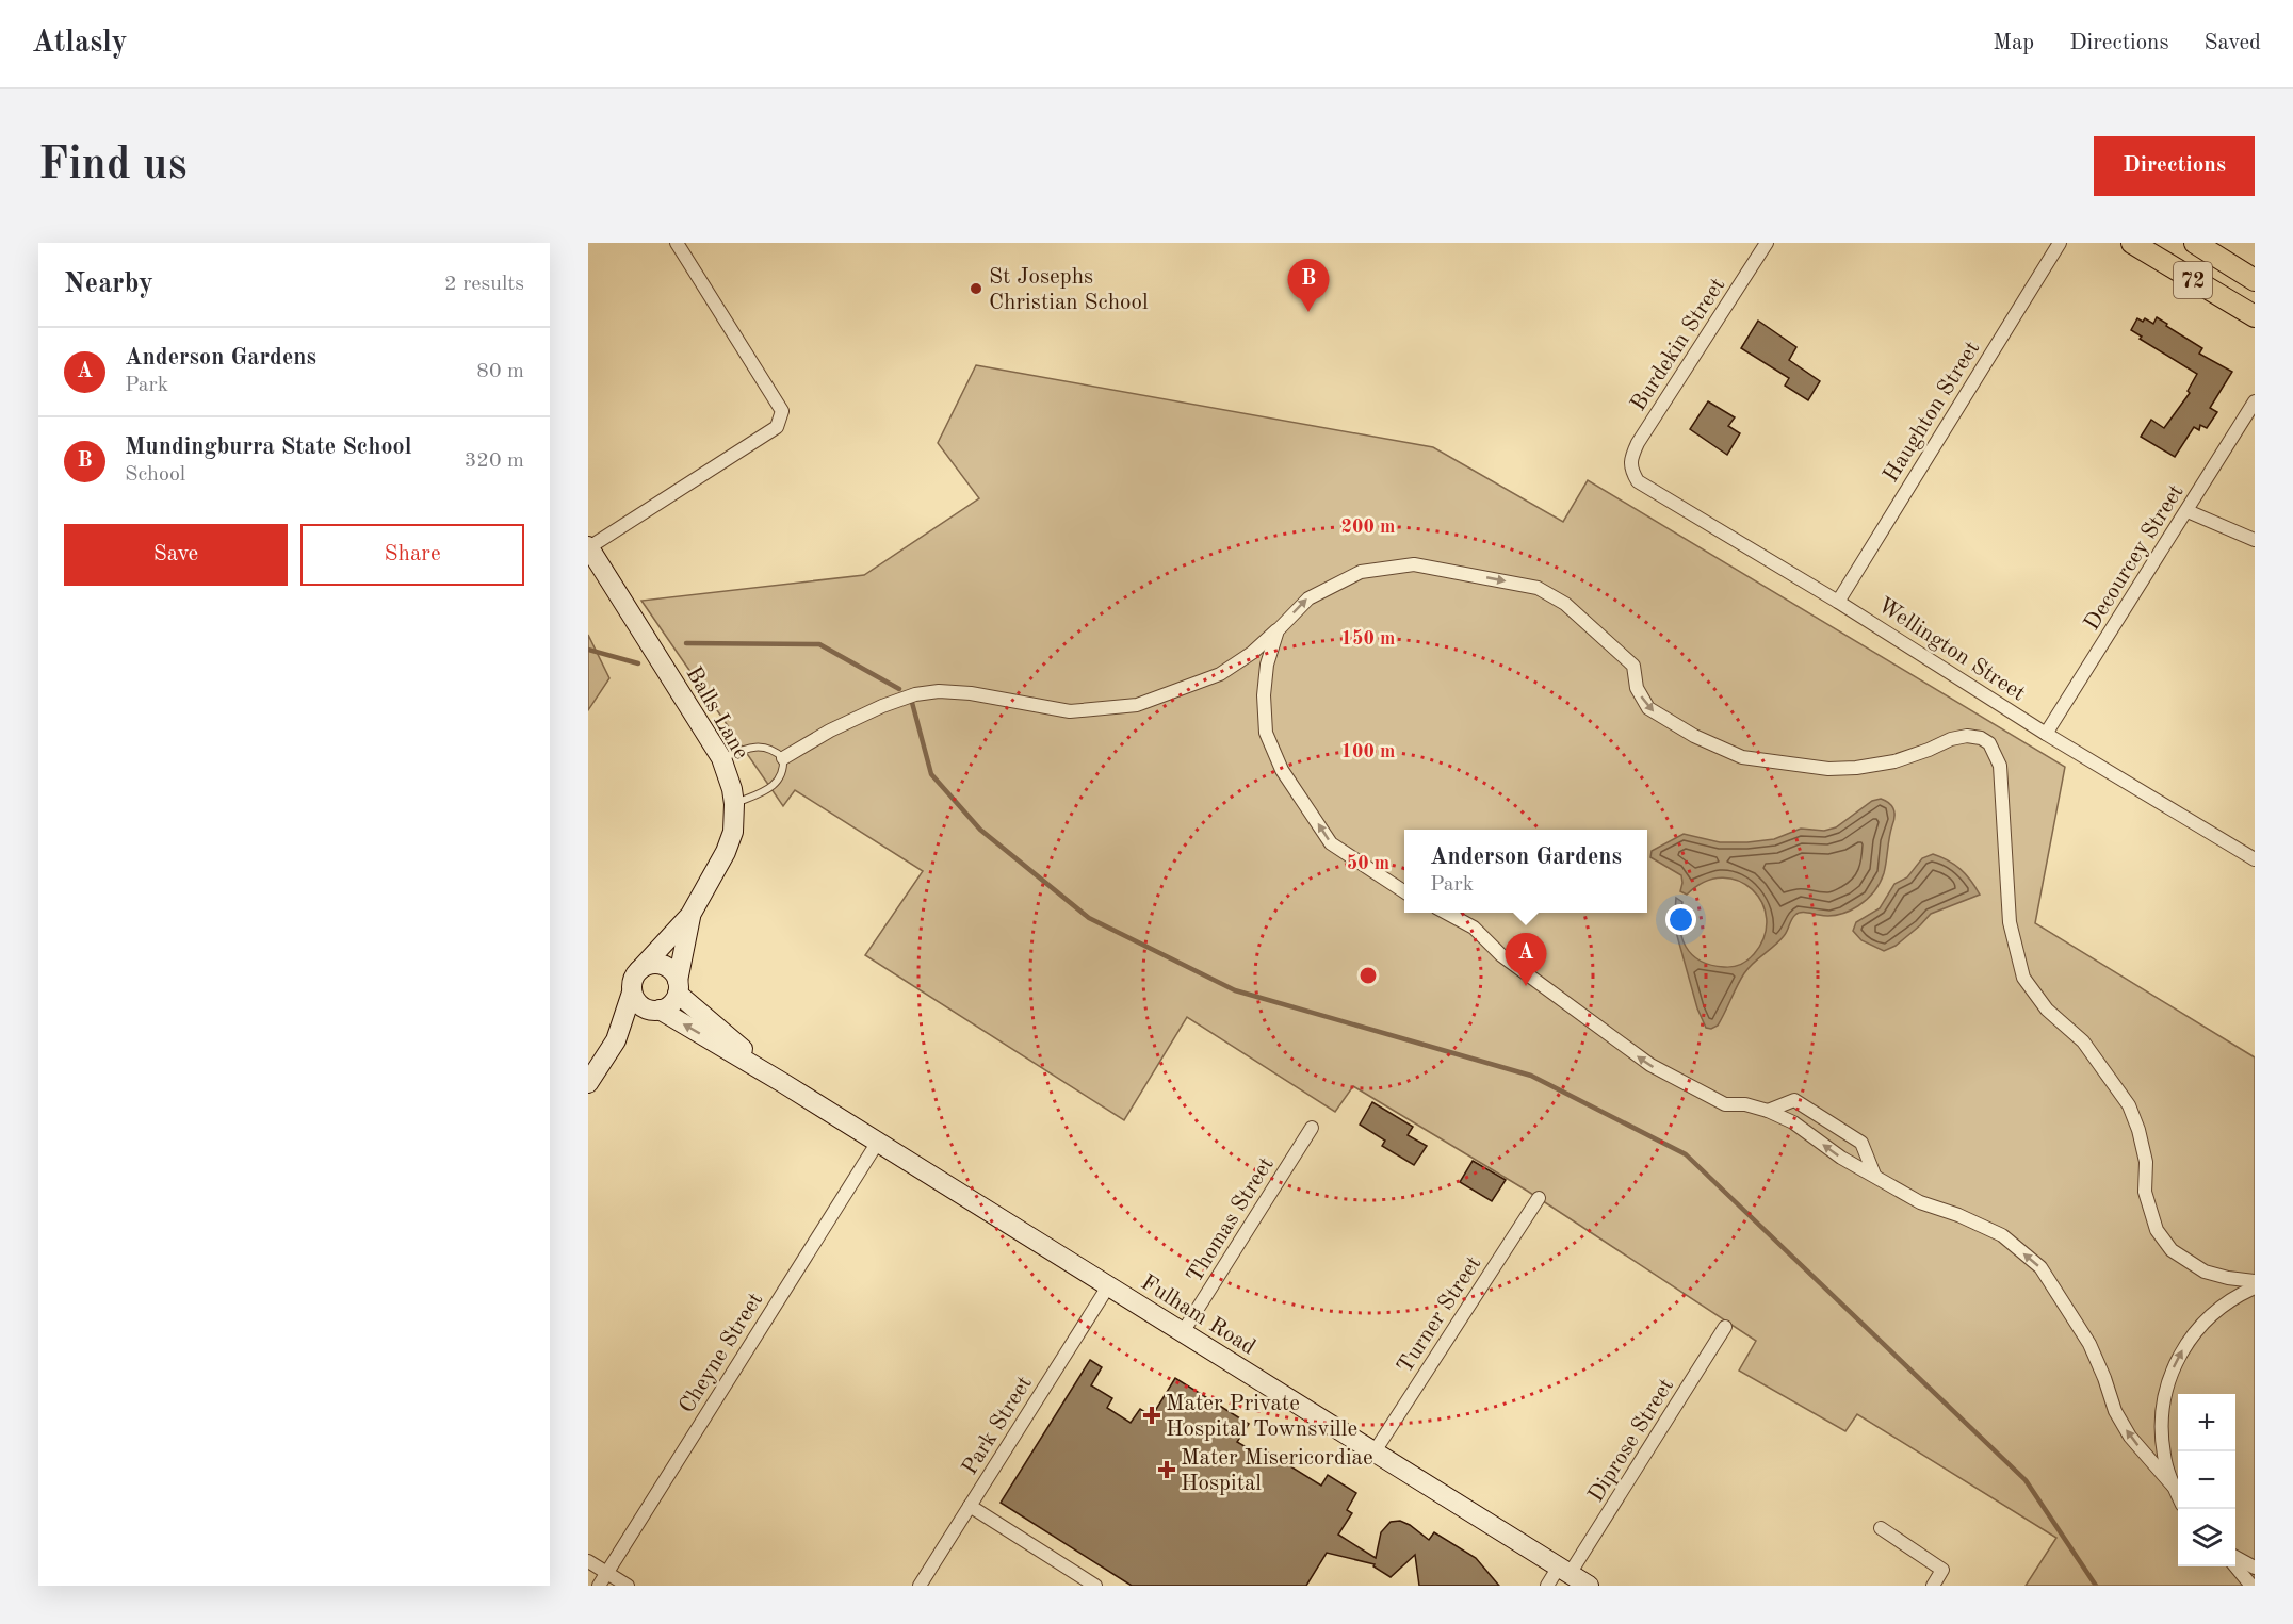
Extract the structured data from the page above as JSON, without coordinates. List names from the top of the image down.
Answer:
{
  "streets": {
    "main road": ["72"],
    "street": [
      "Burdekin Street",
      "Haughton Street",
      "Decourcey Street",
      "Wellington Street",
      "Balls Lane",
      "Thomas Street",
      "Fulham Road",
      "Turner Street",
      "Cheyne Street",
      "Park Street",
      "Diprose Street"
    ]
  },
  "crossings": [
    ["Burdekin Street", "Wellington Street"],
    ["Haughton Street", "Wellington Street"],
    ["Decourcey Street", "Wellington Street"],
    ["Balls Lane", "Fulham Road"],
    ["Thomas Street", "Fulham Road"],
    ["Fulham Road", "Turner Street"],
    ["Fulham Road", "Cheyne Street"],
    ["Fulham Road", "Park Street"],
    ["Fulham Road", "Diprose Street"]
  ],
  "places": {
    "other": ["St Josephs Christian School"],
    "health": ["Mater Private Hospital Townsville", "Mater Misericordiae Hospital"]
  },
  "page": {
    "header": "Atlasly",
    "nav": ["Map", "Directions", "Saved"],
    "buttons": [
      "Directions",
      ["Save", "Share"]
    ],
    "title": "Find us",
    "heading": ["Nearby", "2 results"],
    "pins": ["B", "A"],
    "list": [
      {
        "mark": "A",
        "name": "Anderson Gardens",
        "note": "Park",
        "value": "80 m"
      },
      {
        "mark": "B",
        "name": "Mundingburra State School",
        "note": "School",
        "value": "320 m"
      }
    ],
    "popup": ["Anderson Gardens", "Park"],
    "map_buttons": ["+", "−"]
  },
  "rings": [
    "200 m",
    "150 m",
    "100 m",
    "50 m"
  ]
}
